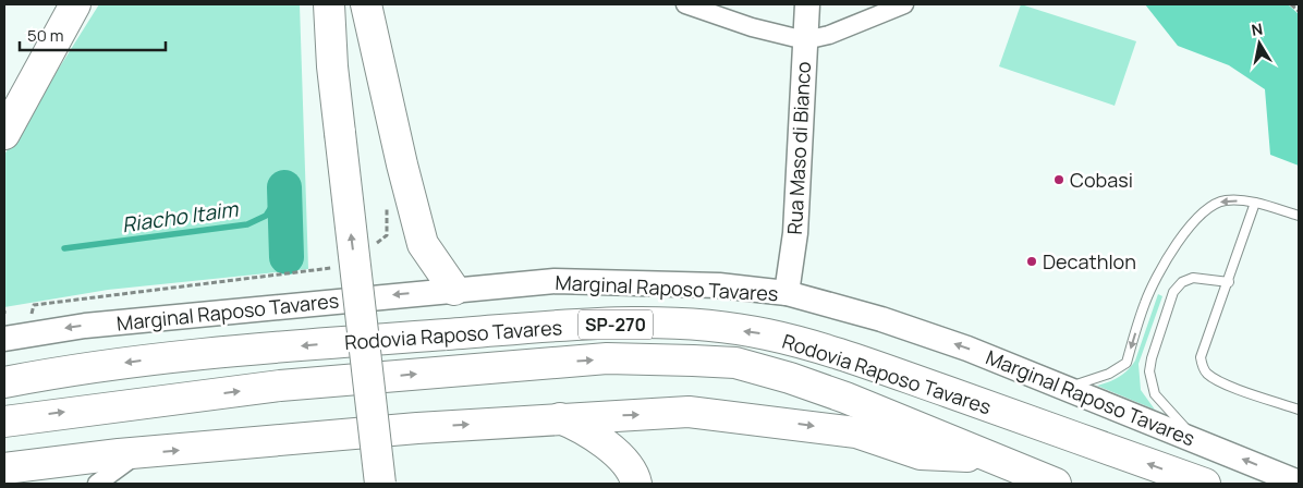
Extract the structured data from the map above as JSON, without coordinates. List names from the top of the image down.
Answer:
{
  "streets": {
    "highway": ["SP-270", "Rodovia Raposo Tavares"],
    "main road": ["Rua Maso di Bianco", "Marginal Raposo Tavares"]
  },
  "crossings": [
    ["Rua Maso di Bianco", "Marginal Raposo Tavares"]
  ],
  "one_way": ["Marginal Raposo Tavares"],
  "water": ["Riacho Itaim"],
  "places": ["Cobasi", "Decathlon"],
  "scale_bar": "50 m",
  "north": "top"
}
